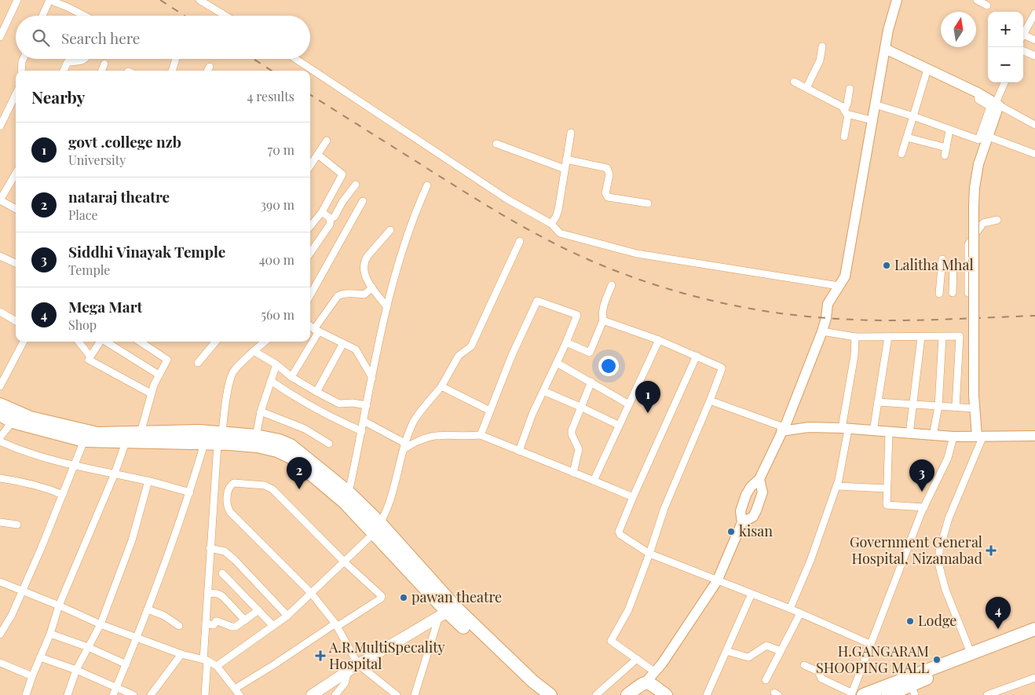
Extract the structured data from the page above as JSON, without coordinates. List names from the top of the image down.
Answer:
{
  "places": {
    "other": [
      "Lalitha Mhal",
      "kisan",
      "pawan theatre",
      "Lodge",
      "H.GANGARAM SHOOPING MALL"
    ],
    "health": ["Government General Hospital, Nizamabad", "A.R.MultiSpecality Hospital"]
  },
  "north": "top",
  "page": {
    "map_buttons": ["+", "−"],
    "search": "Search here",
    "heading": ["Nearby", "4 results"],
    "list": [
      {
        "mark": "1",
        "name": "govt .college nzb",
        "note": "University",
        "value": "70 m"
      },
      {
        "mark": "2",
        "name": "nataraj theatre",
        "note": "Place",
        "value": "390 m"
      },
      {
        "mark": "3",
        "name": "Siddhi Vinayak Temple",
        "note": "Temple",
        "value": "400 m"
      },
      {
        "mark": "4",
        "name": "Mega Mart",
        "note": "Shop",
        "value": "560 m"
      }
    ],
    "pins": [
      "1",
      "2",
      "3",
      "4"
    ]
  }
}
